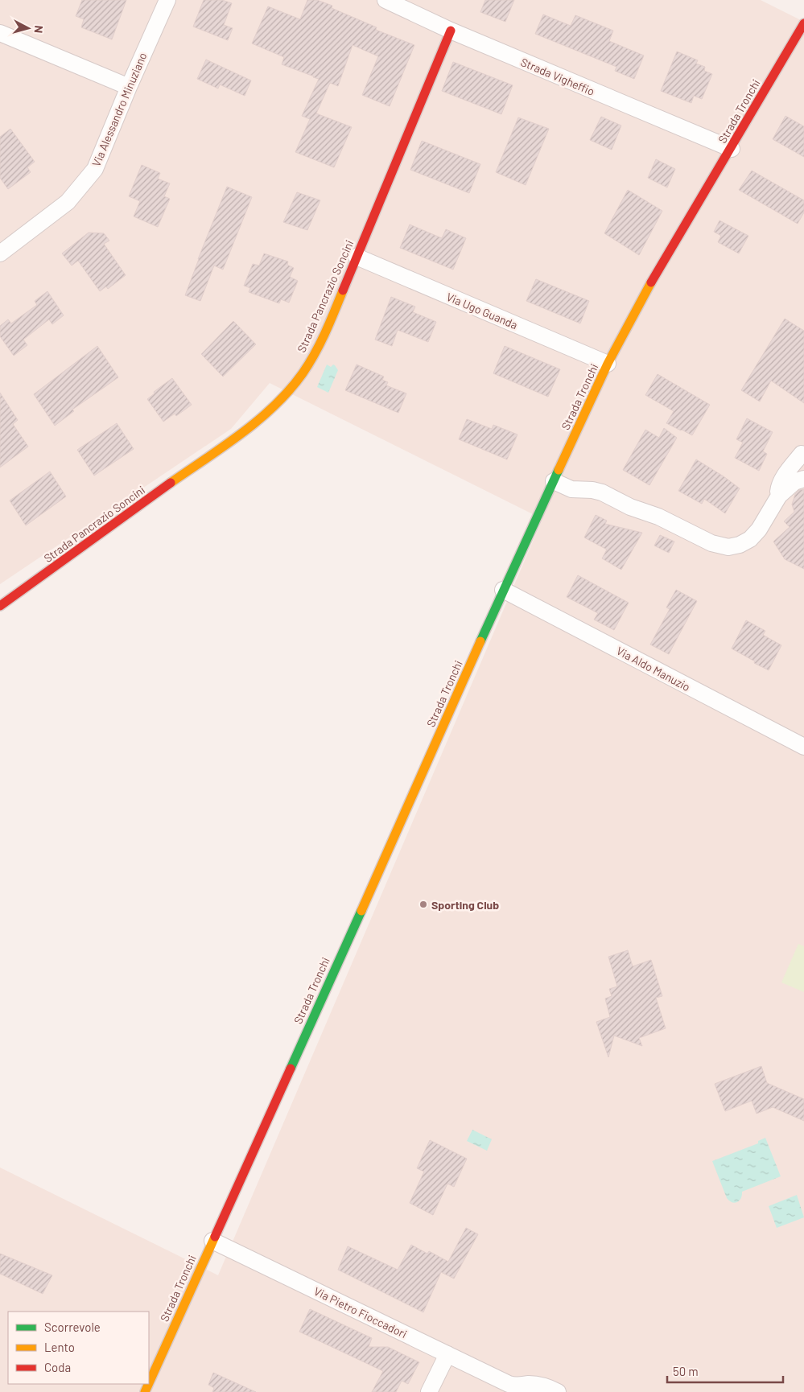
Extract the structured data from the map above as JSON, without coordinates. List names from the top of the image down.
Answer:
{
  "streets": {
    "street": [
      "Strada Vigheffio",
      "Via Alessandro Minuziano",
      "Strada Tronchi",
      "Strada Pancrazio Soncini",
      "Via Ugo Guanda",
      "Via Aldo Manuzio",
      "Via Pietro Fioccadori"
    ]
  },
  "crossings": [
    ["Strada Vigheffio", "Strada Tronchi"],
    ["Strada Vigheffio", "Strada Pancrazio Soncini"],
    ["Strada Tronchi", "Via Ugo Guanda"],
    ["Strada Tronchi", "Via Aldo Manuzio"],
    ["Strada Tronchi", "Via Pietro Fioccadori"],
    ["Strada Pancrazio Soncini", "Via Ugo Guanda"]
  ],
  "places": ["Sporting Club"],
  "legend": ["Scorrevole", "Lento", "Coda"],
  "scale_bar": "50 m",
  "north": "right"
}
